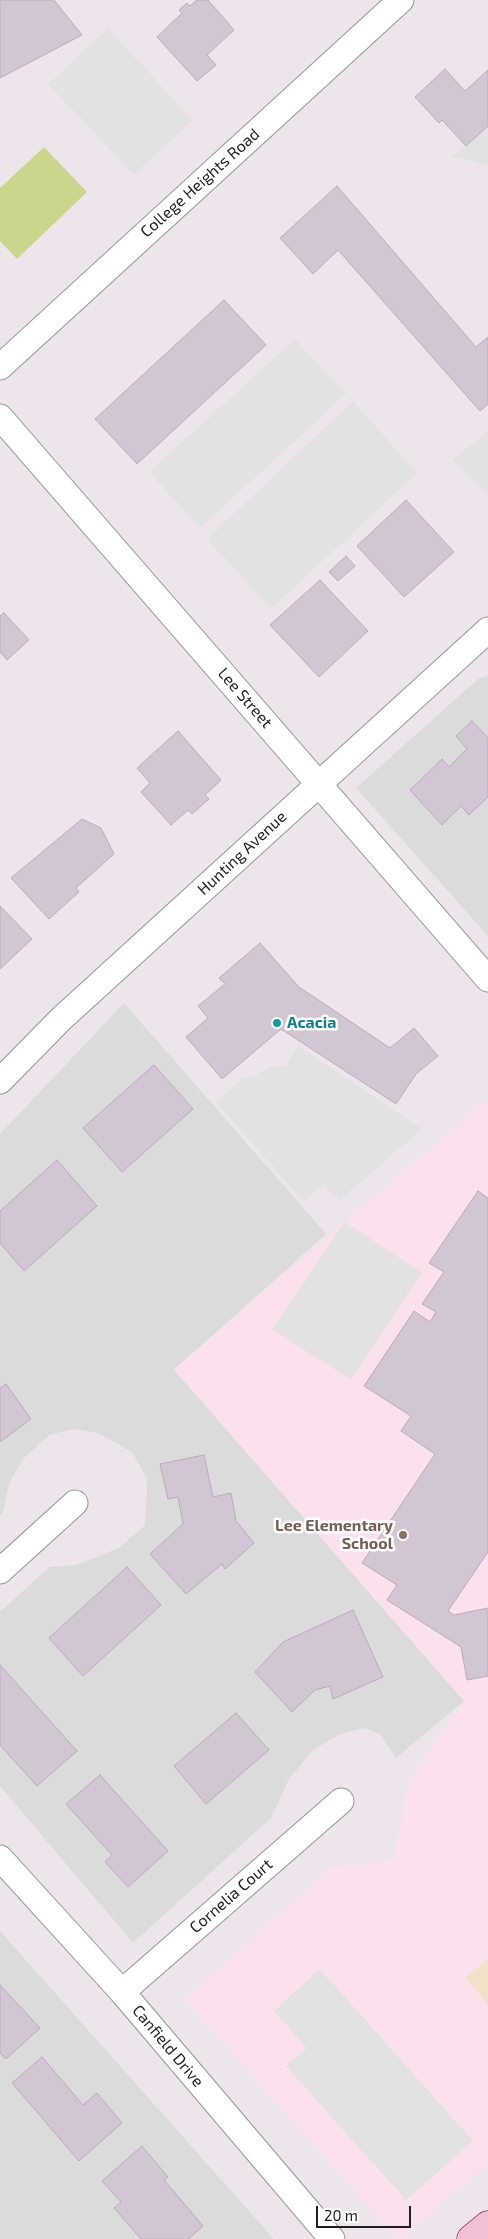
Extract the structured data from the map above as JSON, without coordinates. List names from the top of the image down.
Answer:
{
  "streets": {
    "street": [
      "College Heights Road",
      "Lee Street",
      "Hunting Avenue",
      "Cornelia Court",
      "Canfield Drive"
    ]
  },
  "crossings": [
    ["Lee Street", "Hunting Avenue"],
    ["Cornelia Court", "Canfield Drive"]
  ],
  "places": ["Acacia", "Lee Elementary School"],
  "scale_bar": "20 m"
}
